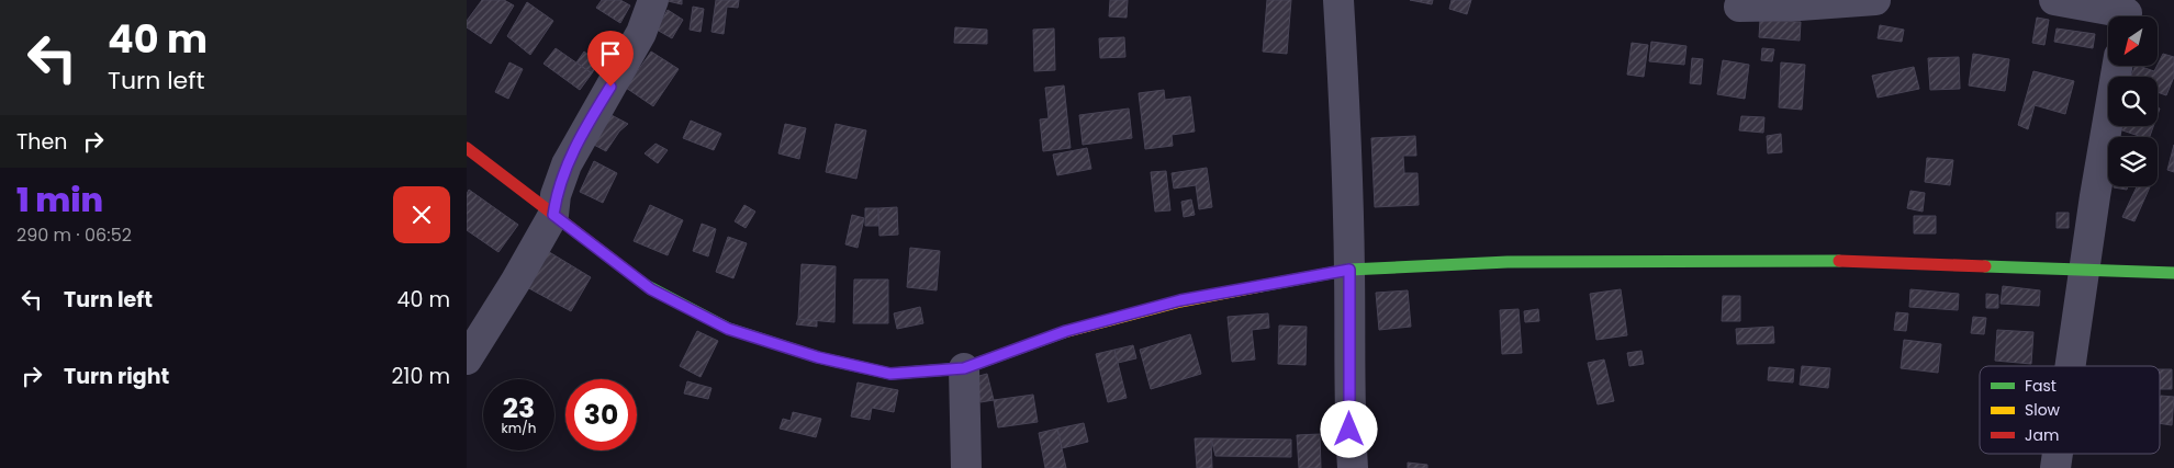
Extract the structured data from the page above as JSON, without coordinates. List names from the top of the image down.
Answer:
{
  "legend": ["Fast", "Slow", "Jam"],
  "north": "bottom left",
  "page": {
    "turn": ["40 m", "Turn left"],
    "then": "Then",
    "heading": ["1 min", "290 m · 06:52"],
    "list": [
      {
        "name": "Turn left",
        "value": "40 m"
      },
      {
        "name": "Turn right",
        "value": "210 m"
      }
    ],
    "speed": "23 km/h",
    "limit": "30"
  }
}
